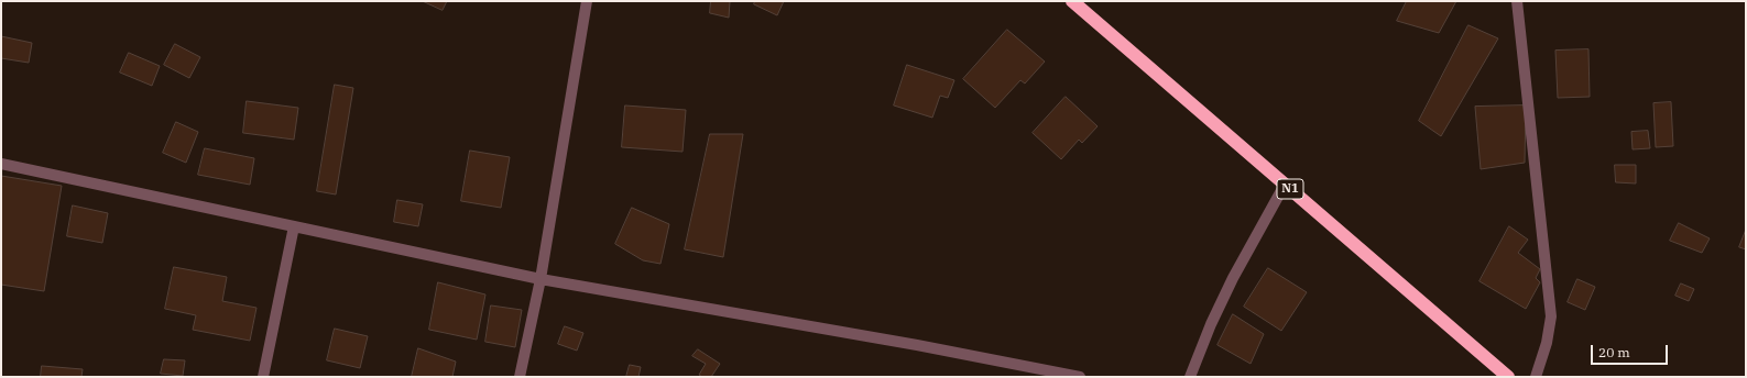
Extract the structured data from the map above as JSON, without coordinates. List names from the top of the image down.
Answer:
{
  "streets": {
    "highway": ["N1"]
  },
  "scale_bar": "20 m"
}
